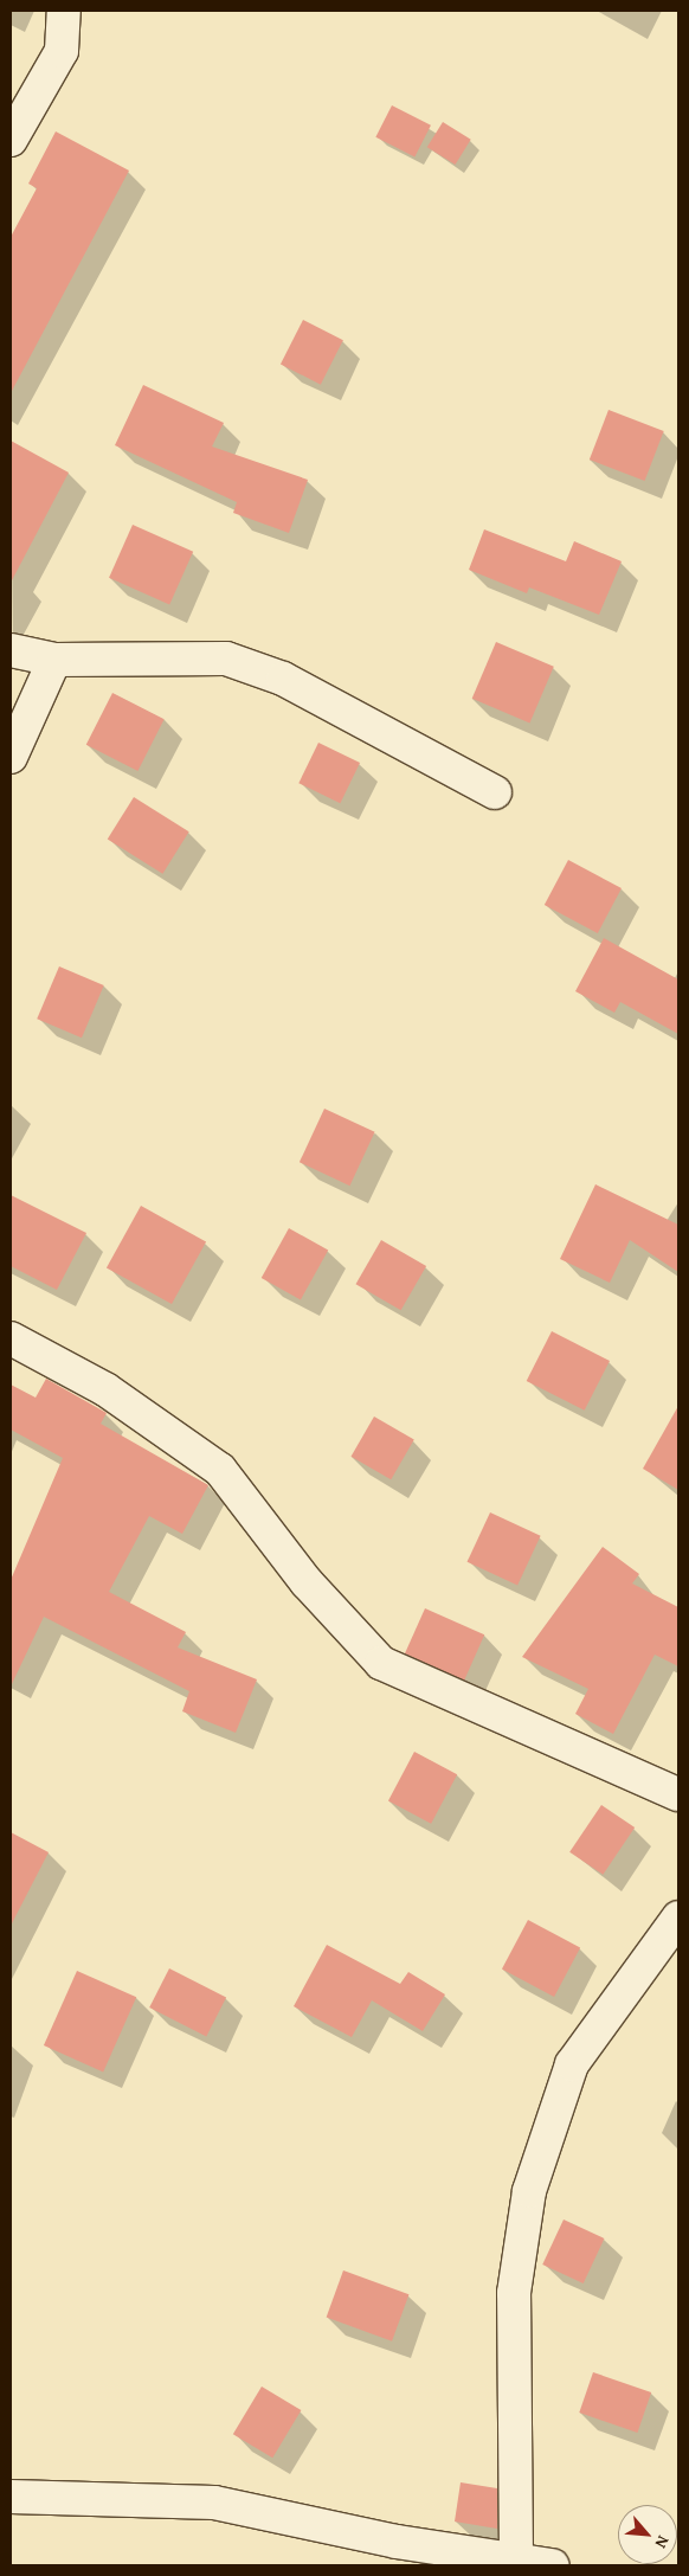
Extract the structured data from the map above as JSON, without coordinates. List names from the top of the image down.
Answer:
{
  "north": "bottom right"
}
